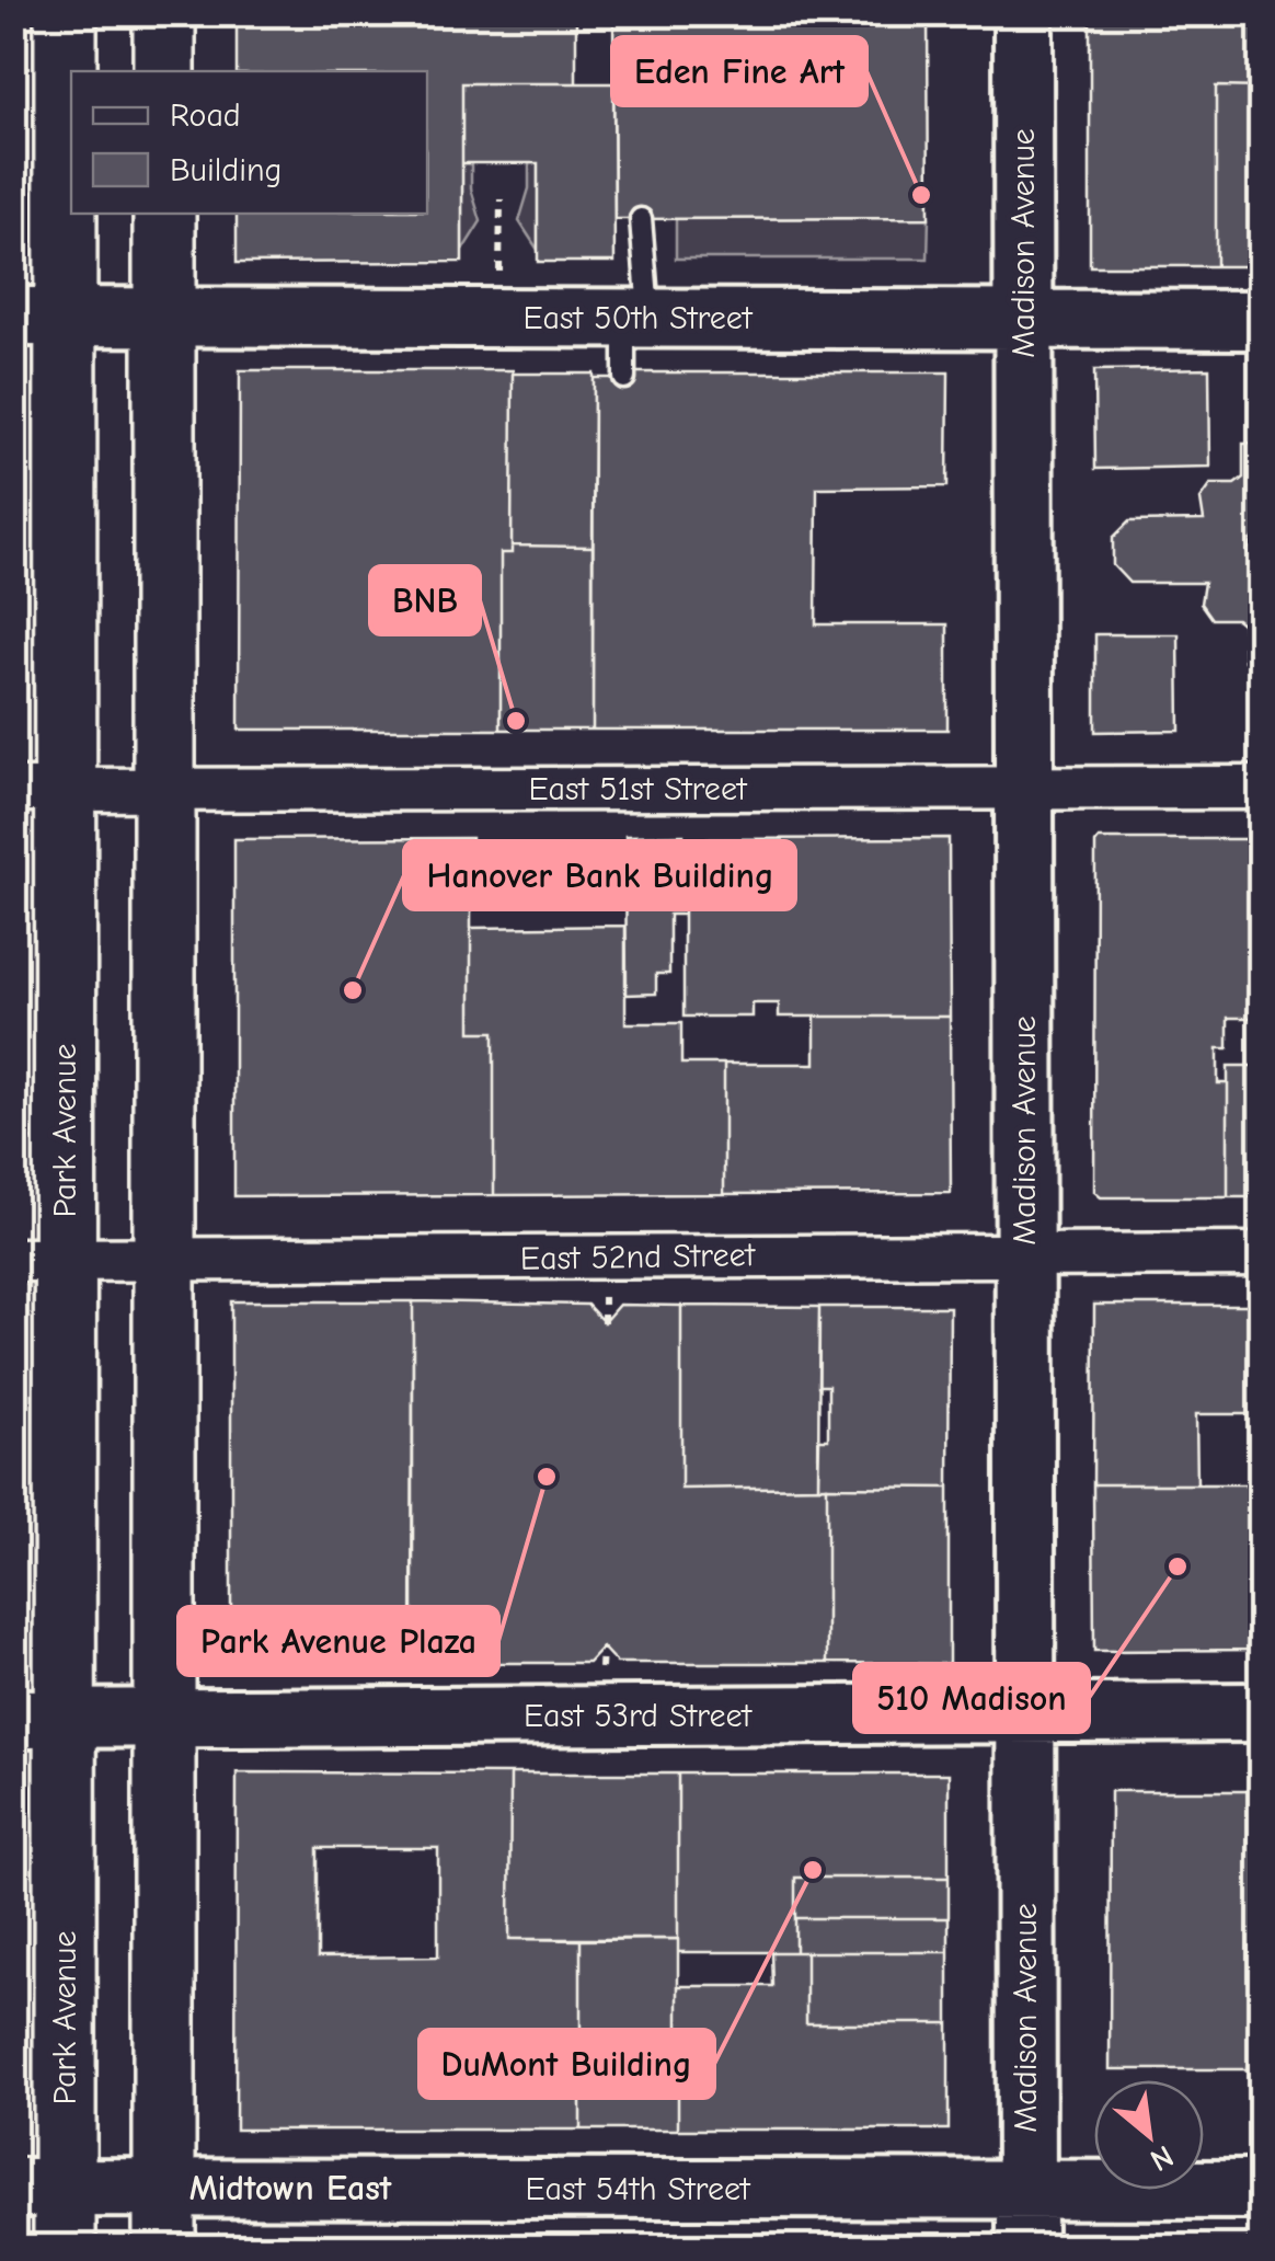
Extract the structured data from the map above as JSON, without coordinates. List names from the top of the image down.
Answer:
{
  "streets": {
    "main road": [
      "Madison Avenue",
      "East 50th Street",
      "Park Avenue",
      "East 53rd Street",
      "East 54th Street"
    ],
    "street": ["East 51st Street", "East 52nd Street"]
  },
  "crossings": [
    ["Madison Avenue", "East 50th Street"],
    ["Madison Avenue", "East 51st Street"],
    ["Madison Avenue", "East 52nd Street"],
    ["Madison Avenue", "East 53rd Street"],
    ["Madison Avenue", "East 54th Street"],
    ["East 50th Street", "Park Avenue"],
    ["East 51st Street", "Park Avenue"],
    ["Park Avenue", "East 52nd Street"],
    ["Park Avenue", "East 53rd Street"],
    ["Park Avenue", "East 54th Street"]
  ],
  "districts": ["Midtown East"],
  "places": [
    "Eden Fine Art",
    "BNB",
    "Hanover Bank Building",
    "Park Avenue Plaza",
    "510 Madison",
    "DuMont Building"
  ],
  "legend": ["Road", "Building"],
  "north": "bottom right"
}
